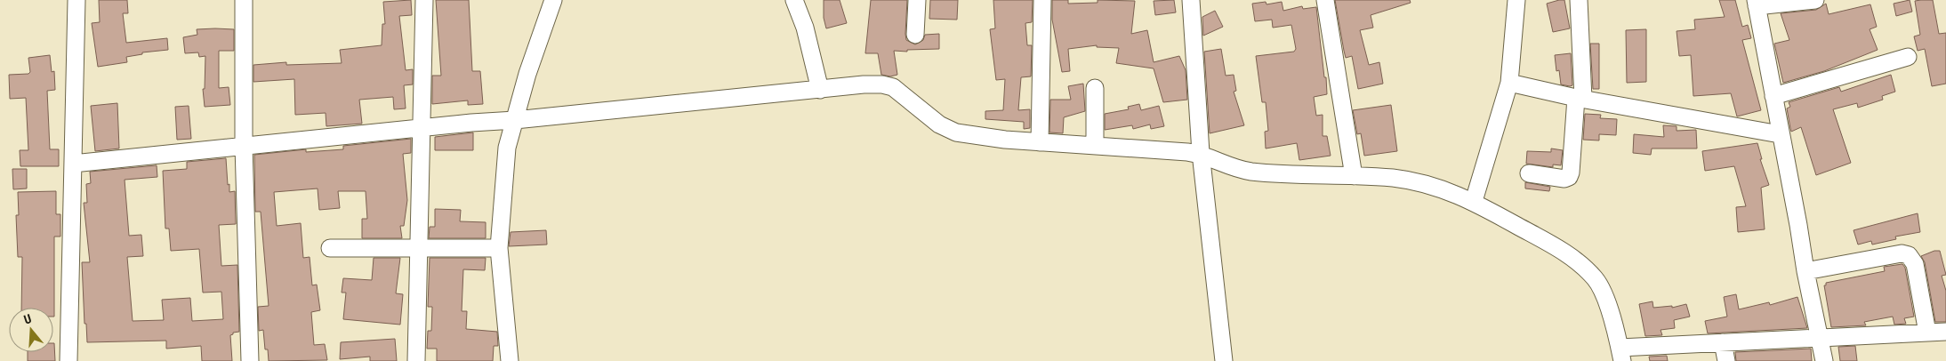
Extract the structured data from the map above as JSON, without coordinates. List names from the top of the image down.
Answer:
{
  "north": "top"
}
